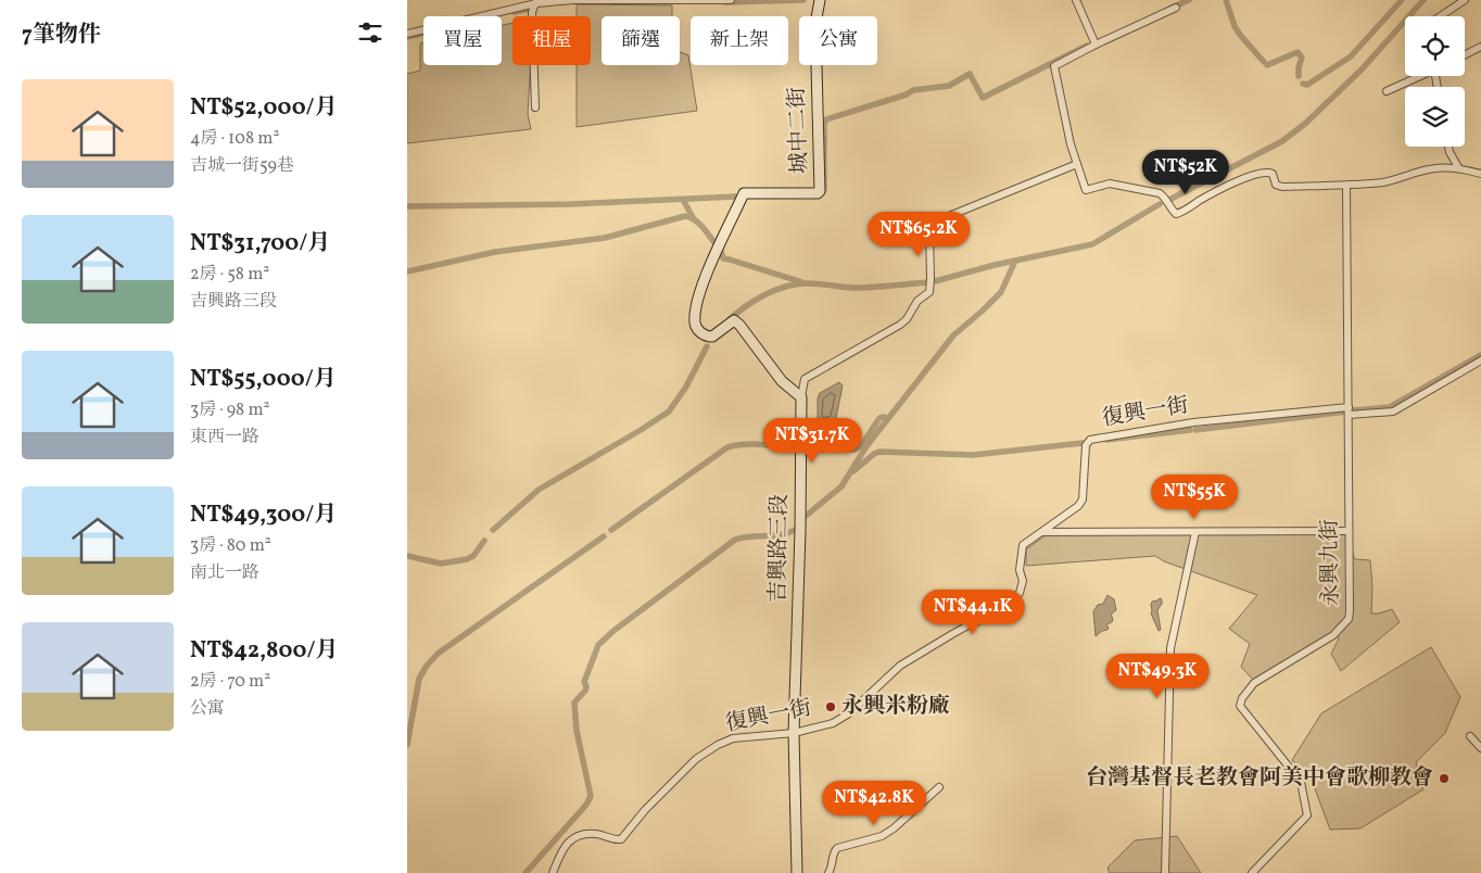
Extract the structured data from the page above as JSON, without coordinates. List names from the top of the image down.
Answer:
{
  "streets": {
    "street": [
      "城中二街",
      "復興一街",
      "吉興路三段",
      "永興九街"
    ]
  },
  "crossings": [
    ["城中二街", "吉興路三段"],
    ["復興一街", "吉興路三段"],
    ["復興一街", "永興九街"]
  ],
  "places": ["永興米粉廠", "台灣基督長老教會阿美中會歌柳教會"],
  "page": {
    "heading": "7筆物件",
    "chip": [
      "買屋",
      "租屋",
      "篩選",
      "新上架",
      "公寓"
    ],
    "list": [
      {
        "name": "NT$52,000/月",
        "note": "4房 · 108 m² · 吉城一街59巷"
      },
      {
        "name": "NT$31,700/月",
        "note": "2房 · 58 m² · 吉興路三段"
      },
      {
        "name": "NT$55,000/月",
        "note": "3房 · 98 m² · 東西一路"
      },
      {
        "name": "NT$49,300/月",
        "note": "3房 · 80 m² · 南北一路"
      },
      {
        "name": "NT$42,800/月",
        "note": "2房 · 70 m² · 公寓"
      }
    ],
    "price": [
      "NT$52K",
      "NT$65.2K",
      "NT$31.7K",
      "NT$55K",
      "NT$44.1K",
      "NT$49.3K",
      "NT$42.8K"
    ]
  }
}
